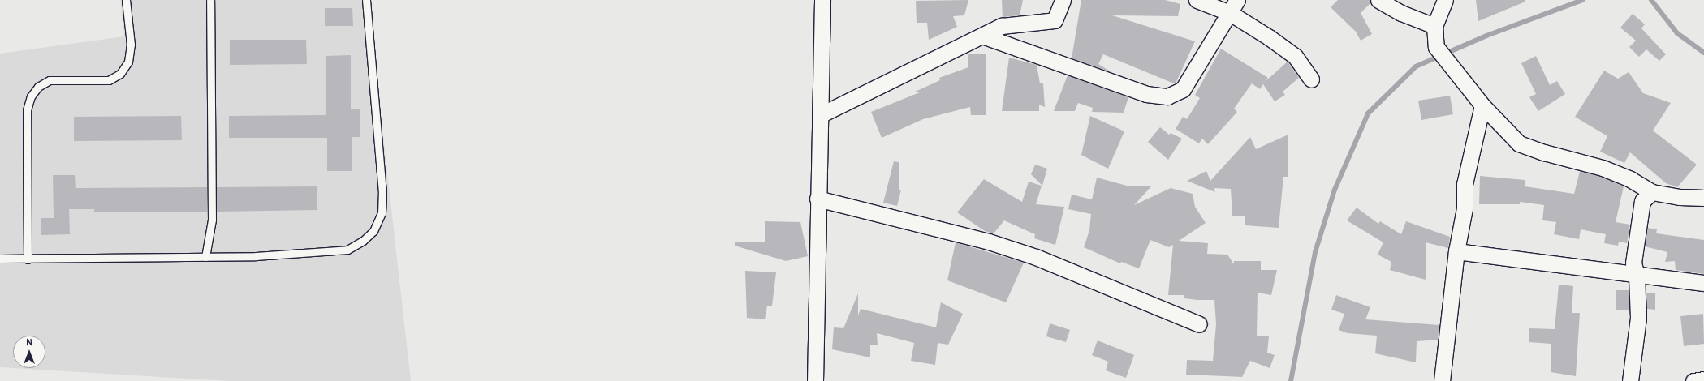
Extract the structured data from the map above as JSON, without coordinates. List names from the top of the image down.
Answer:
{
  "north": "top"
}
